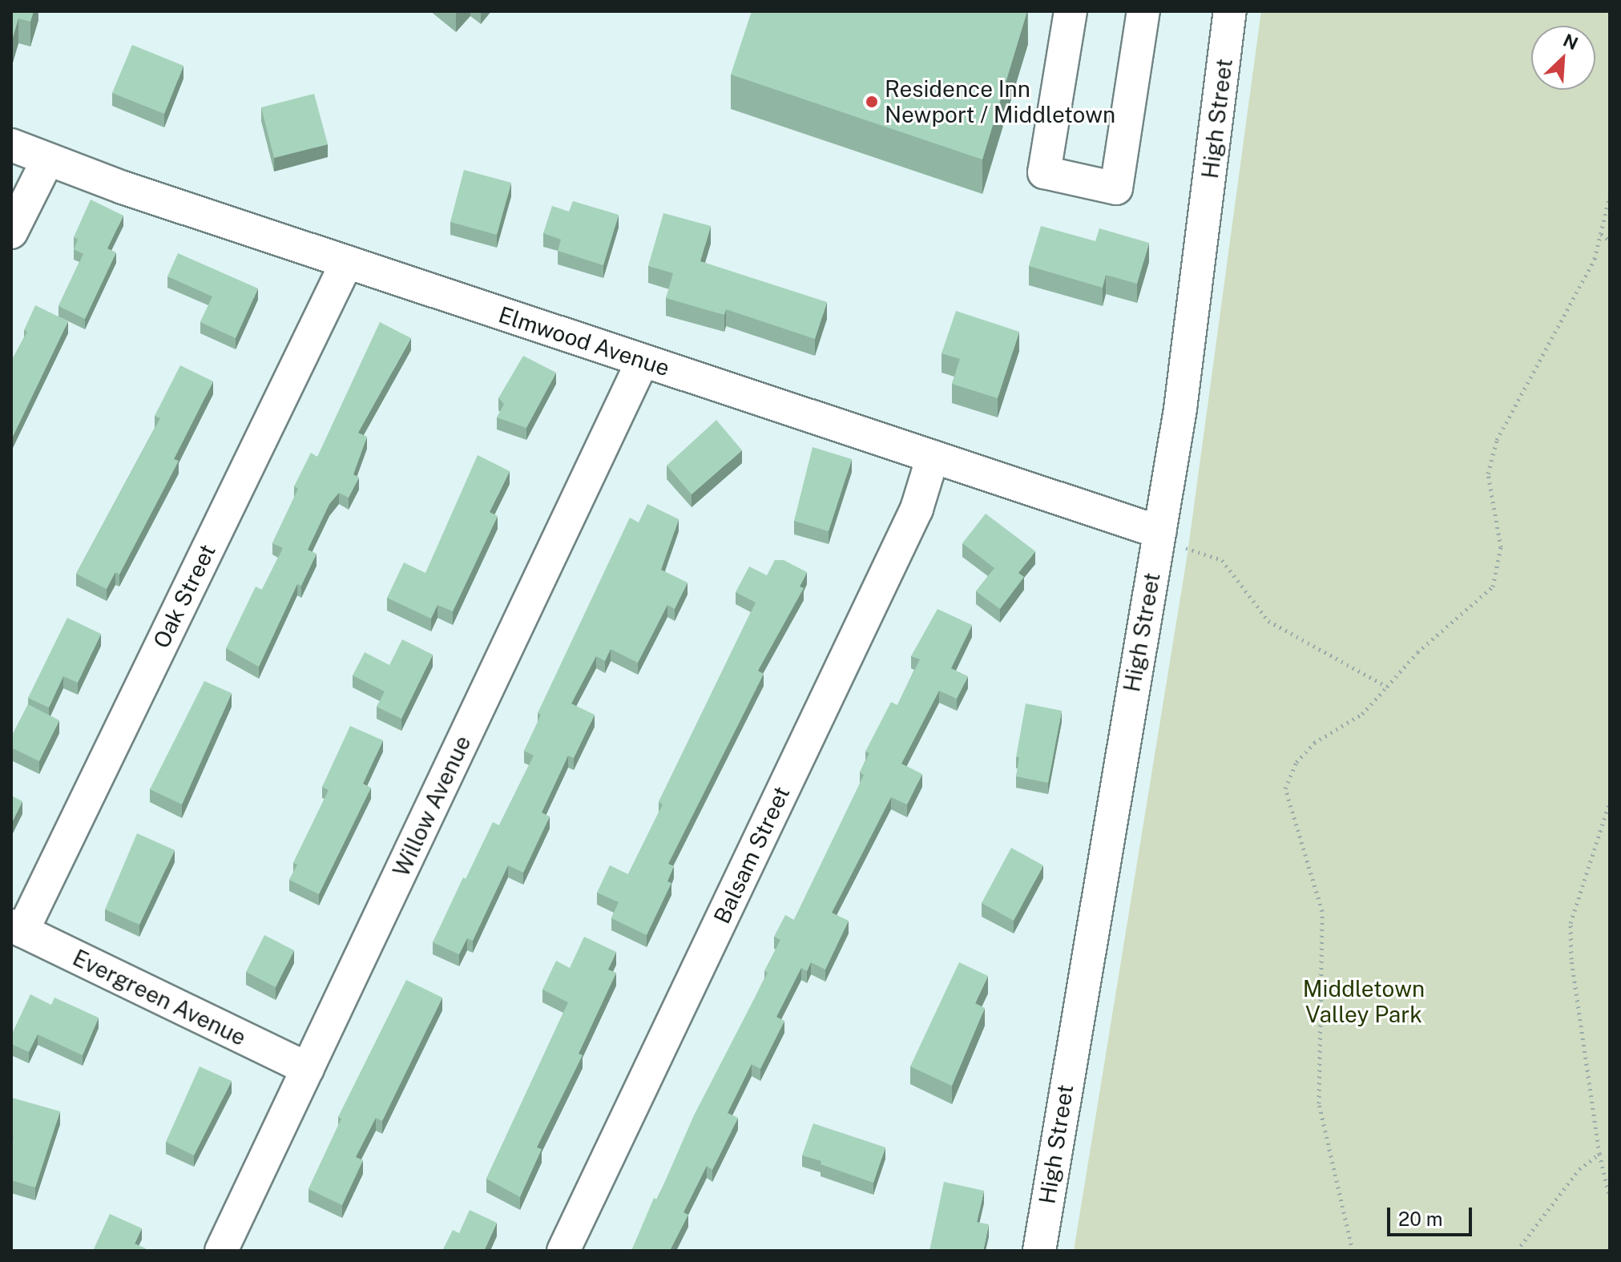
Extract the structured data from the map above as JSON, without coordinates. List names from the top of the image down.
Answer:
{
  "streets": {
    "street": [
      "High Street",
      "Elmwood Avenue",
      "Oak Street",
      "Willow Avenue",
      "Balsam Street",
      "Evergreen Avenue"
    ]
  },
  "crossings": [
    ["High Street", "Elmwood Avenue"],
    ["Elmwood Avenue", "Oak Street"],
    ["Elmwood Avenue", "Willow Avenue"],
    ["Elmwood Avenue", "Balsam Street"],
    ["Oak Street", "Evergreen Avenue"],
    ["Willow Avenue", "Evergreen Avenue"]
  ],
  "parks": ["Middletown Valley Park"],
  "places": ["Residence Inn Newport / Middletown"],
  "scale_bar": "20 m",
  "north": "top right"
}
